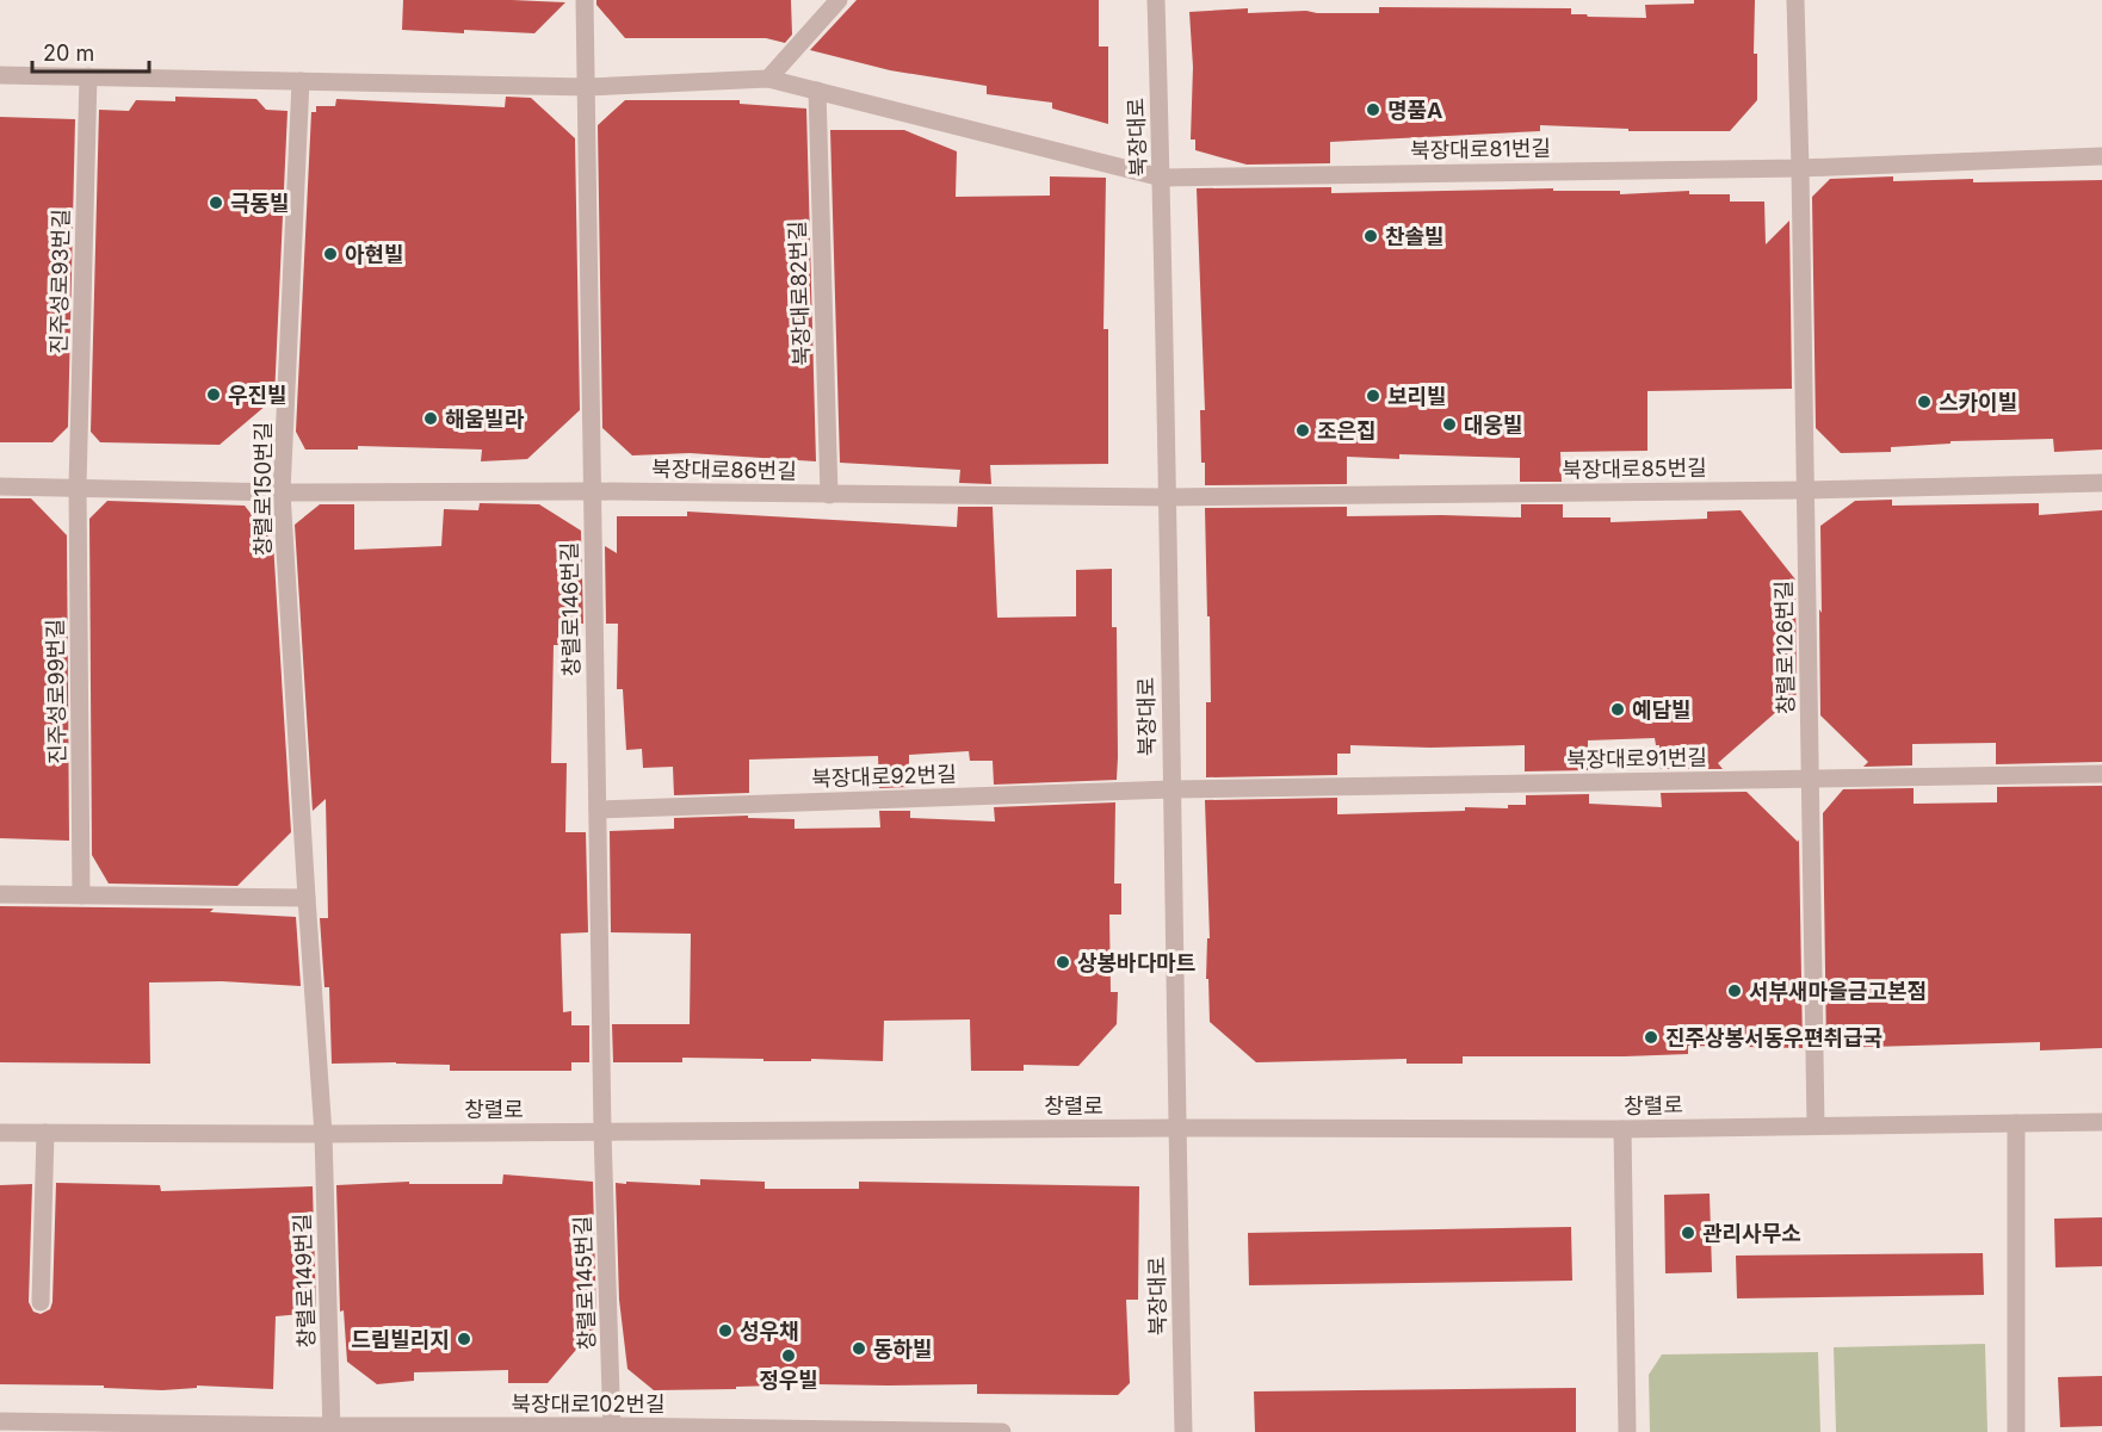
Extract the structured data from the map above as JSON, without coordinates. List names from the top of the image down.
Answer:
{
  "streets": {
    "street": [
      "북장대로",
      "북장대로81번길",
      "진주성로93번길",
      "북장대로82번길",
      "북장대로85번길",
      "북장대로86번길",
      "창렬로150번길",
      "창렬로146번길",
      "창렬로126번길",
      "진주성로99번길",
      "북장대로91번길",
      "북장대로92번길",
      "창렬로",
      "창렬로149번길",
      "창렬로145번길",
      "북장대로102번길"
    ]
  },
  "crossings": [
    ["북장대로", "북장대로81번길"],
    ["북장대로", "북장대로85번길"],
    ["북장대로", "북장대로86번길"],
    ["북장대로", "북장대로91번길"],
    ["북장대로", "북장대로92번길"],
    ["북장대로", "창렬로"],
    ["북장대로81번길", "창렬로126번길"],
    ["진주성로93번길", "진주성로99번길"],
    ["북장대로82번길", "북장대로86번길"],
    ["북장대로85번길", "북장대로86번길"],
    ["북장대로85번길", "창렬로126번길"],
    ["북장대로86번길", "창렬로150번길"],
    ["북장대로86번길", "창렬로146번길"],
    ["창렬로150번길", "창렬로"],
    ["창렬로150번길", "창렬로149번길"],
    ["창렬로146번길", "북장대로92번길"],
    ["창렬로146번길", "창렬로"],
    ["창렬로146번길", "창렬로145번길"],
    ["창렬로126번길", "북장대로91번길"],
    ["창렬로126번길", "창렬로"],
    ["북장대로91번길", "북장대로92번길"],
    ["창렬로", "창렬로149번길"],
    ["창렬로", "창렬로145번길"],
    ["창렬로149번길", "북장대로102번길"],
    ["창렬로145번길", "북장대로102번길"]
  ],
  "places": [
    "명품A",
    "극동빌",
    "찬솔빌",
    "아현빌",
    "우진빌",
    "보리빌",
    "스카이빌",
    "해움빌라",
    "대웅빌",
    "조은집",
    "예담빌",
    "상봉바다마트",
    "서부새마을금고본점",
    "진주상봉서동우편취급국",
    "관리사무소",
    "성우채",
    "드림빌리지",
    "동하빌",
    "정우빌"
  ],
  "scale_bar": "20 m"
}
